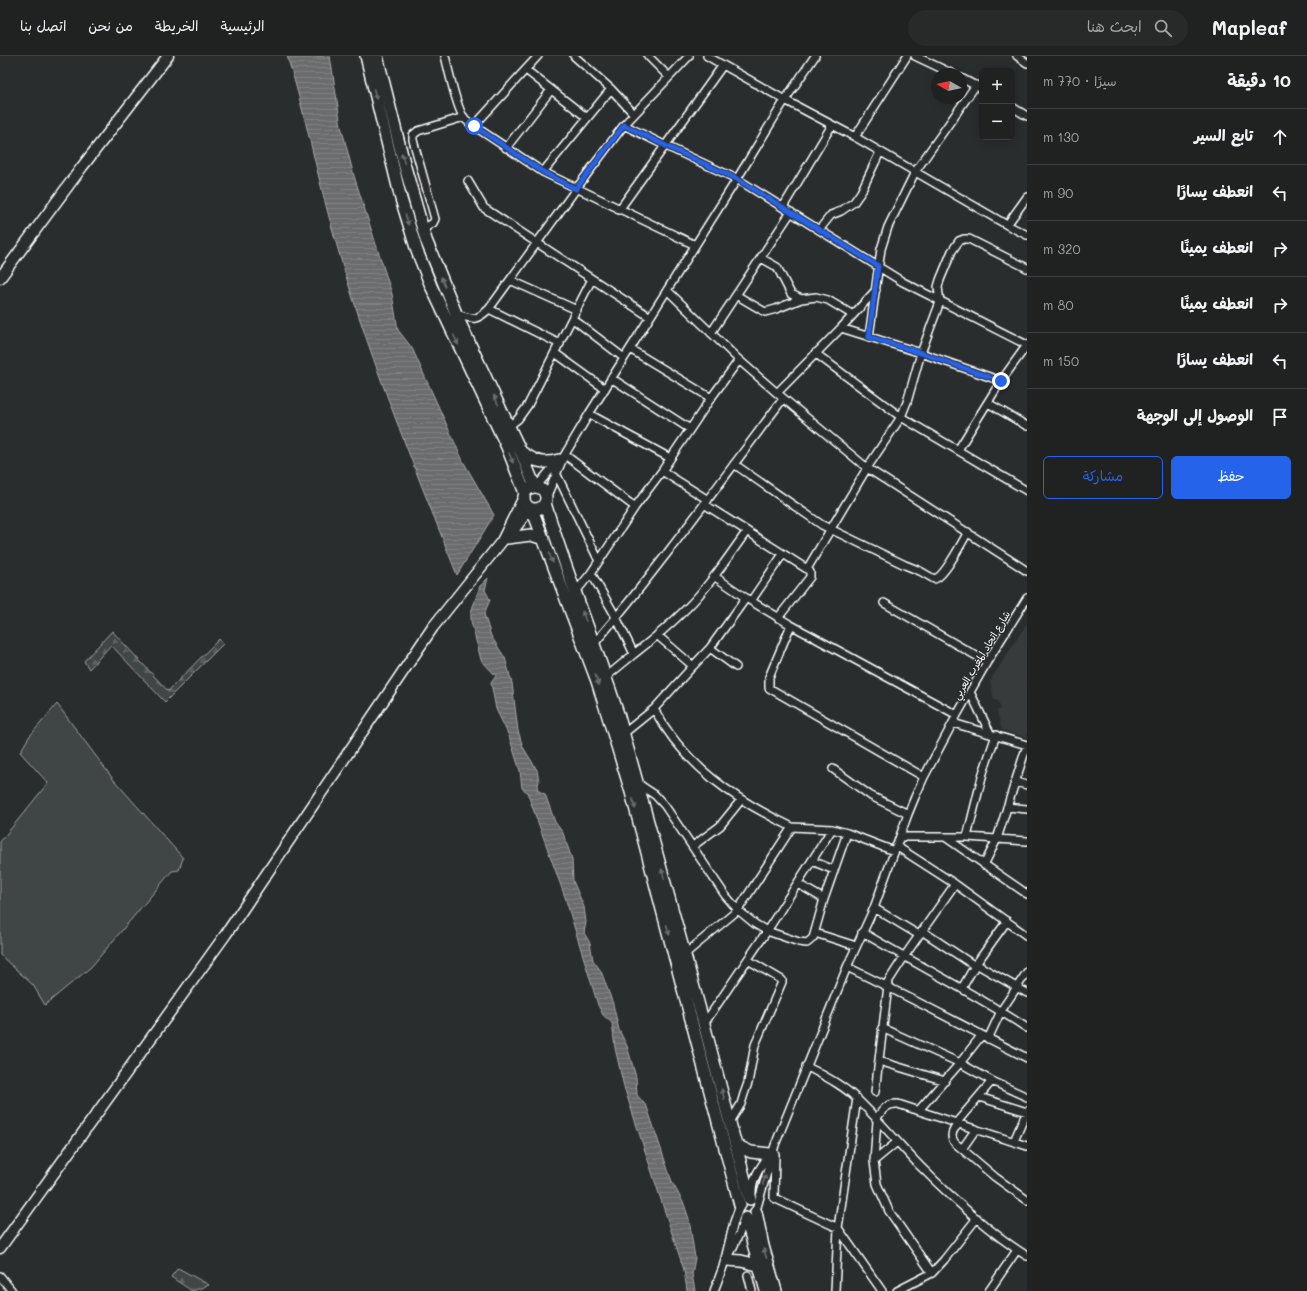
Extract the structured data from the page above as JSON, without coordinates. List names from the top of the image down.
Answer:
{
  "streets": {
    "street": ["شارع اتحاد المغرب العربي"]
  },
  "north": "left",
  "page": {
    "header": "Mapleaf",
    "search": "ابحث هنا",
    "nav": [
      "الرئيسية",
      "الخريطة",
      "من نحن",
      "اتصل بنا"
    ],
    "heading": ["10 دقيقة", "سيرًا · 770 m"],
    "map_buttons": ["+", "−"],
    "list": [
      ["تابع السير", "130 m"],
      ["انعطف يسارًا", "90 m"],
      ["انعطف يمينًا", "320 m"],
      ["انعطف يمينًا", "80 m"],
      ["انعطف يسارًا", "150 m"],
      "الوصول إلى الوجهة"
    ],
    "buttons": ["حفظ", "مشاركة"]
  }
}
